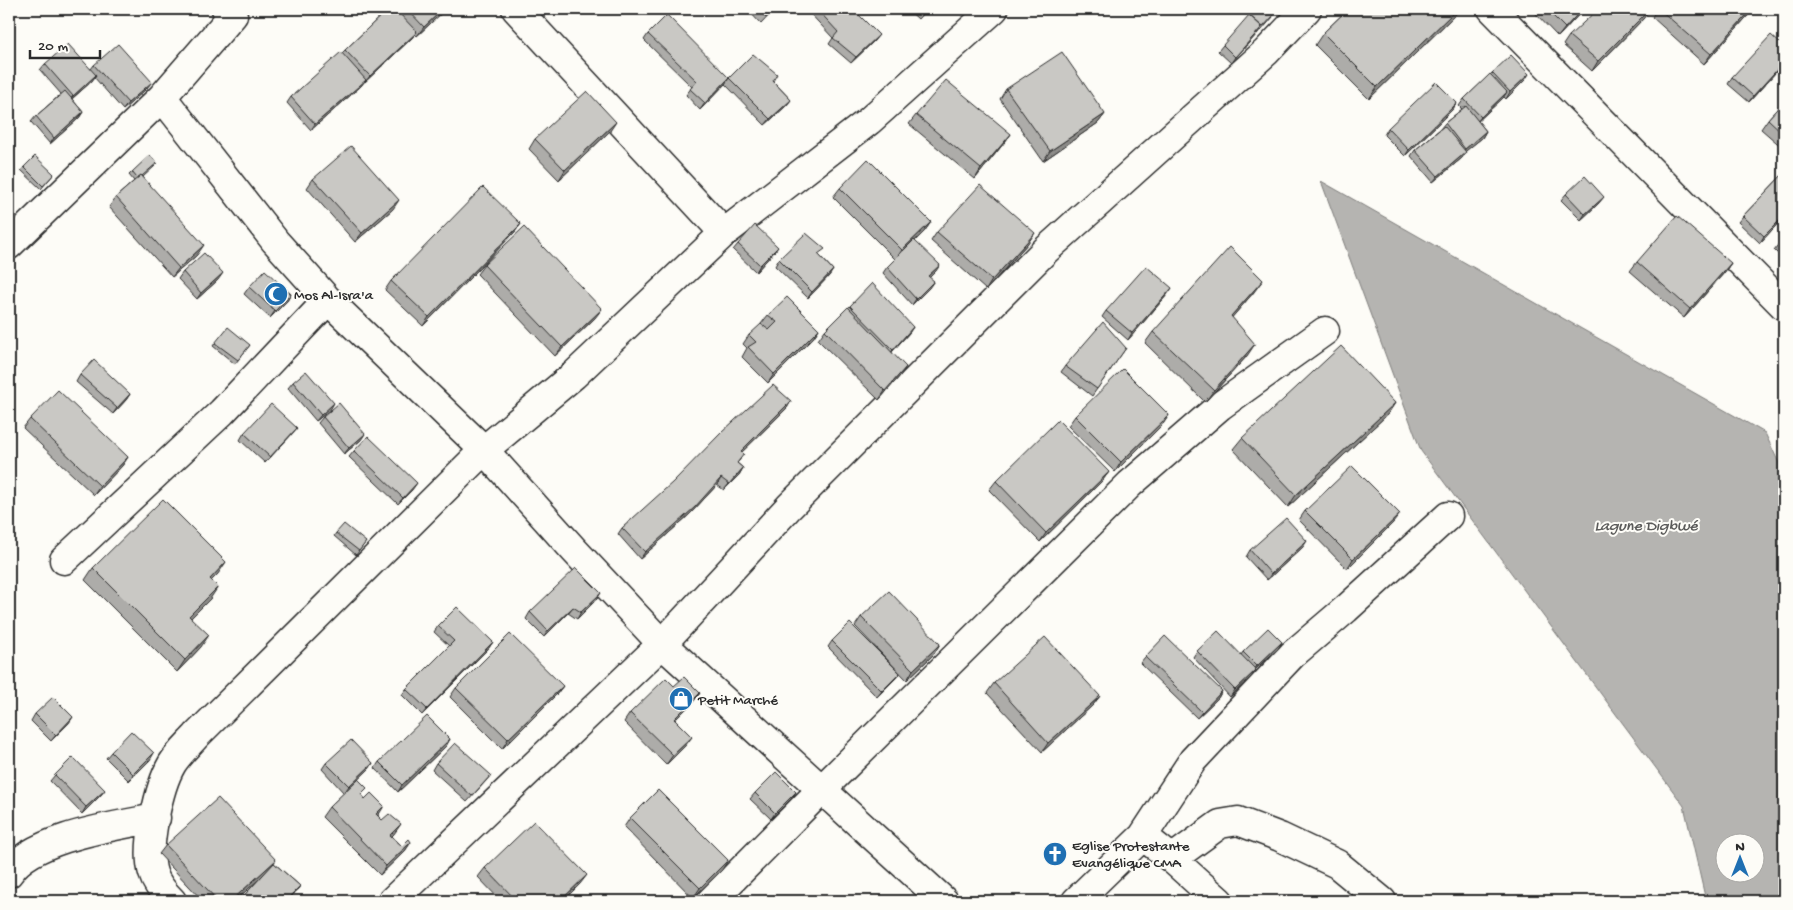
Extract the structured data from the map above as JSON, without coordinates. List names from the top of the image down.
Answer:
{
  "water": ["Lagune Digbwé"],
  "places": {
    "mosque": ["Mos Al-Isra'a"],
    "shop": ["Petit Marché"],
    "church": ["Eglise Protestante Evangélique CMA"]
  },
  "scale_bar": "20 m",
  "north": "top"
}
